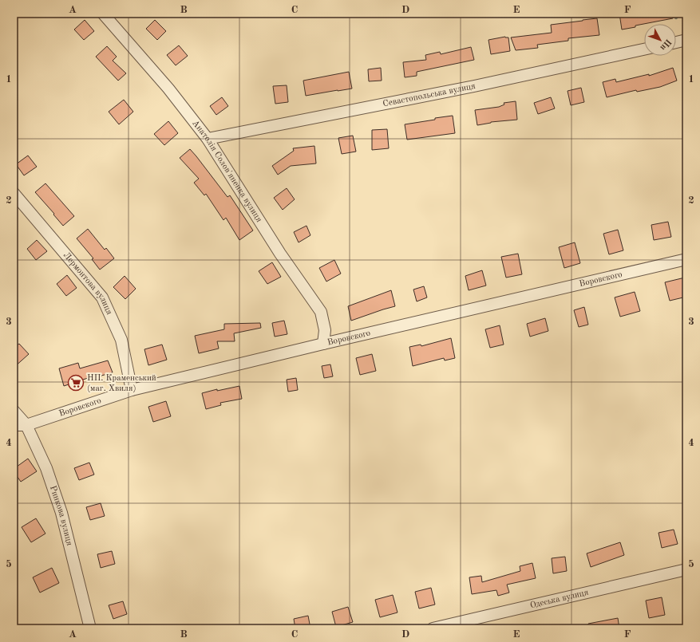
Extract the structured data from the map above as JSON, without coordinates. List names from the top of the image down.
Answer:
{
  "streets": {
    "street": [
      "Севастопольська вулиця",
      "Анатолія Солов'яненка вулиця",
      "Воровского",
      "Лермонтова вулиця",
      "Ринкова вулиця",
      "Одеська вулиця"
    ]
  },
  "crossings": [
    ["Севастопольська вулиця", "Анатолія Солов'яненка вулиця"],
    ["Анатолія Солов'яненка вулиця", "Воровского"],
    ["Воровского", "Лермонтова вулиця"],
    ["Воровского", "Ринкова вулиця"]
  ],
  "places": {
    "supermarket": ["НП. Краменський (маг. Хвиля)"]
  },
  "north": "bottom right",
  "grid": {
    "columns": [
      "A",
      "B",
      "C",
      "D",
      "E",
      "F"
    ],
    "rows": [
      "1",
      "2",
      "3",
      "4",
      "5"
    ]
  }
}
